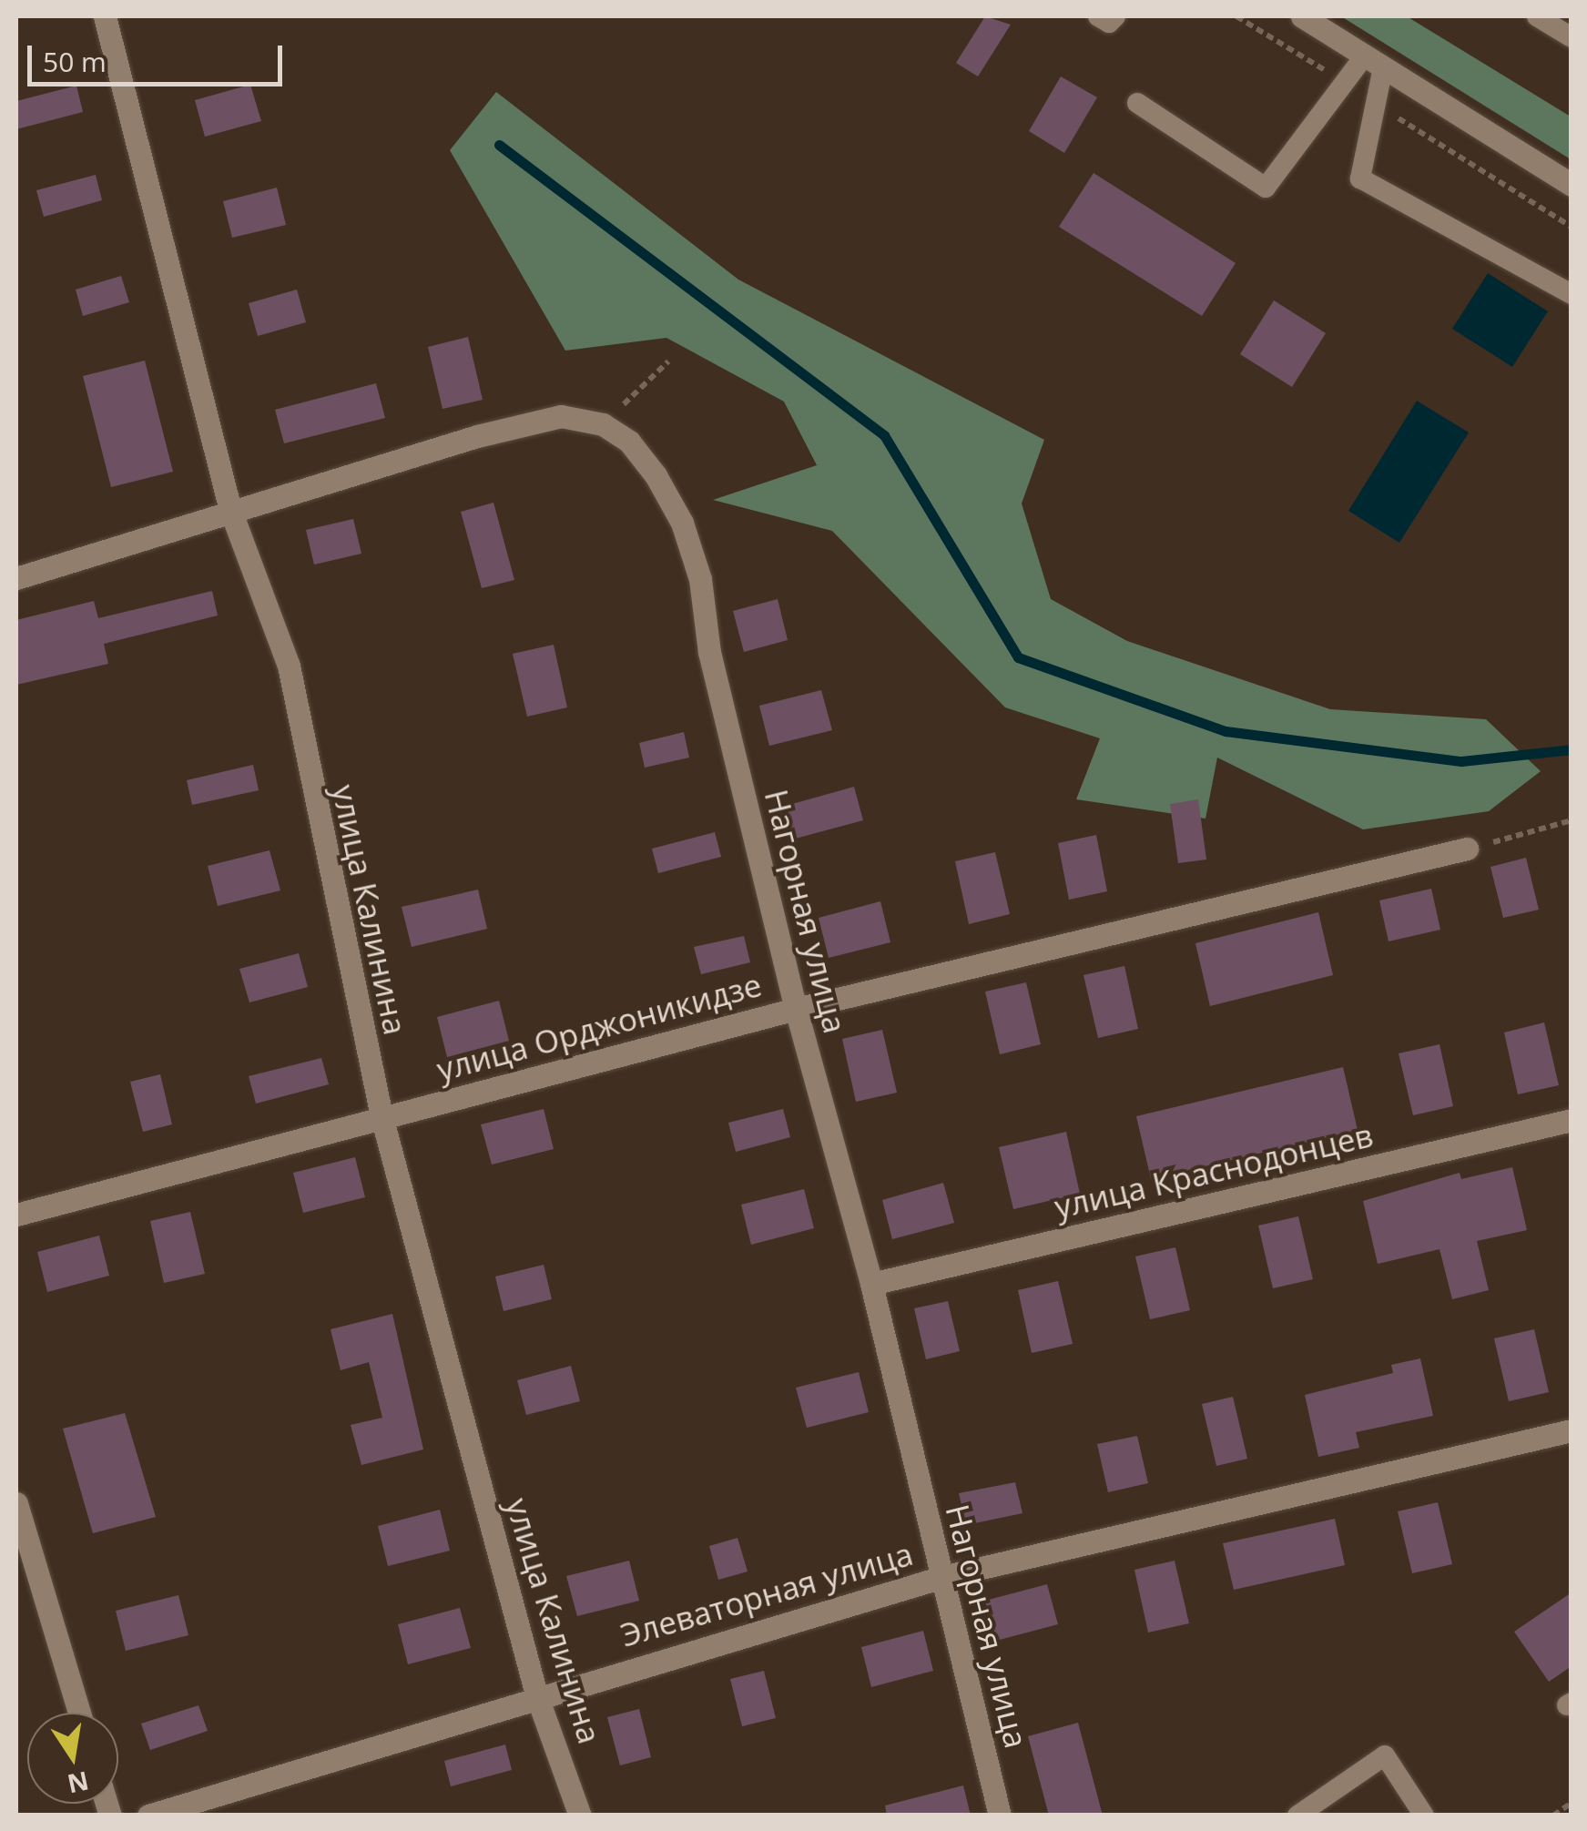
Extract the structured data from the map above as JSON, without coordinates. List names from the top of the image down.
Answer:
{
  "streets": {
    "street": [
      "улица Калинина",
      "Нагорная улица",
      "улица Орджоникидзе",
      "улица Краснодонцев",
      "Элеваторная улица"
    ]
  },
  "crossings": [
    ["улица Калинина", "Нагорная улица"],
    ["улица Калинина", "улица Орджоникидзе"],
    ["улица Калинина", "Элеваторная улица"],
    ["Нагорная улица", "улица Орджоникидзе"],
    ["Нагорная улица", "улица Краснодонцев"],
    ["Нагорная улица", "Элеваторная улица"]
  ],
  "scale_bar": "50 m",
  "north": "bottom"
}
